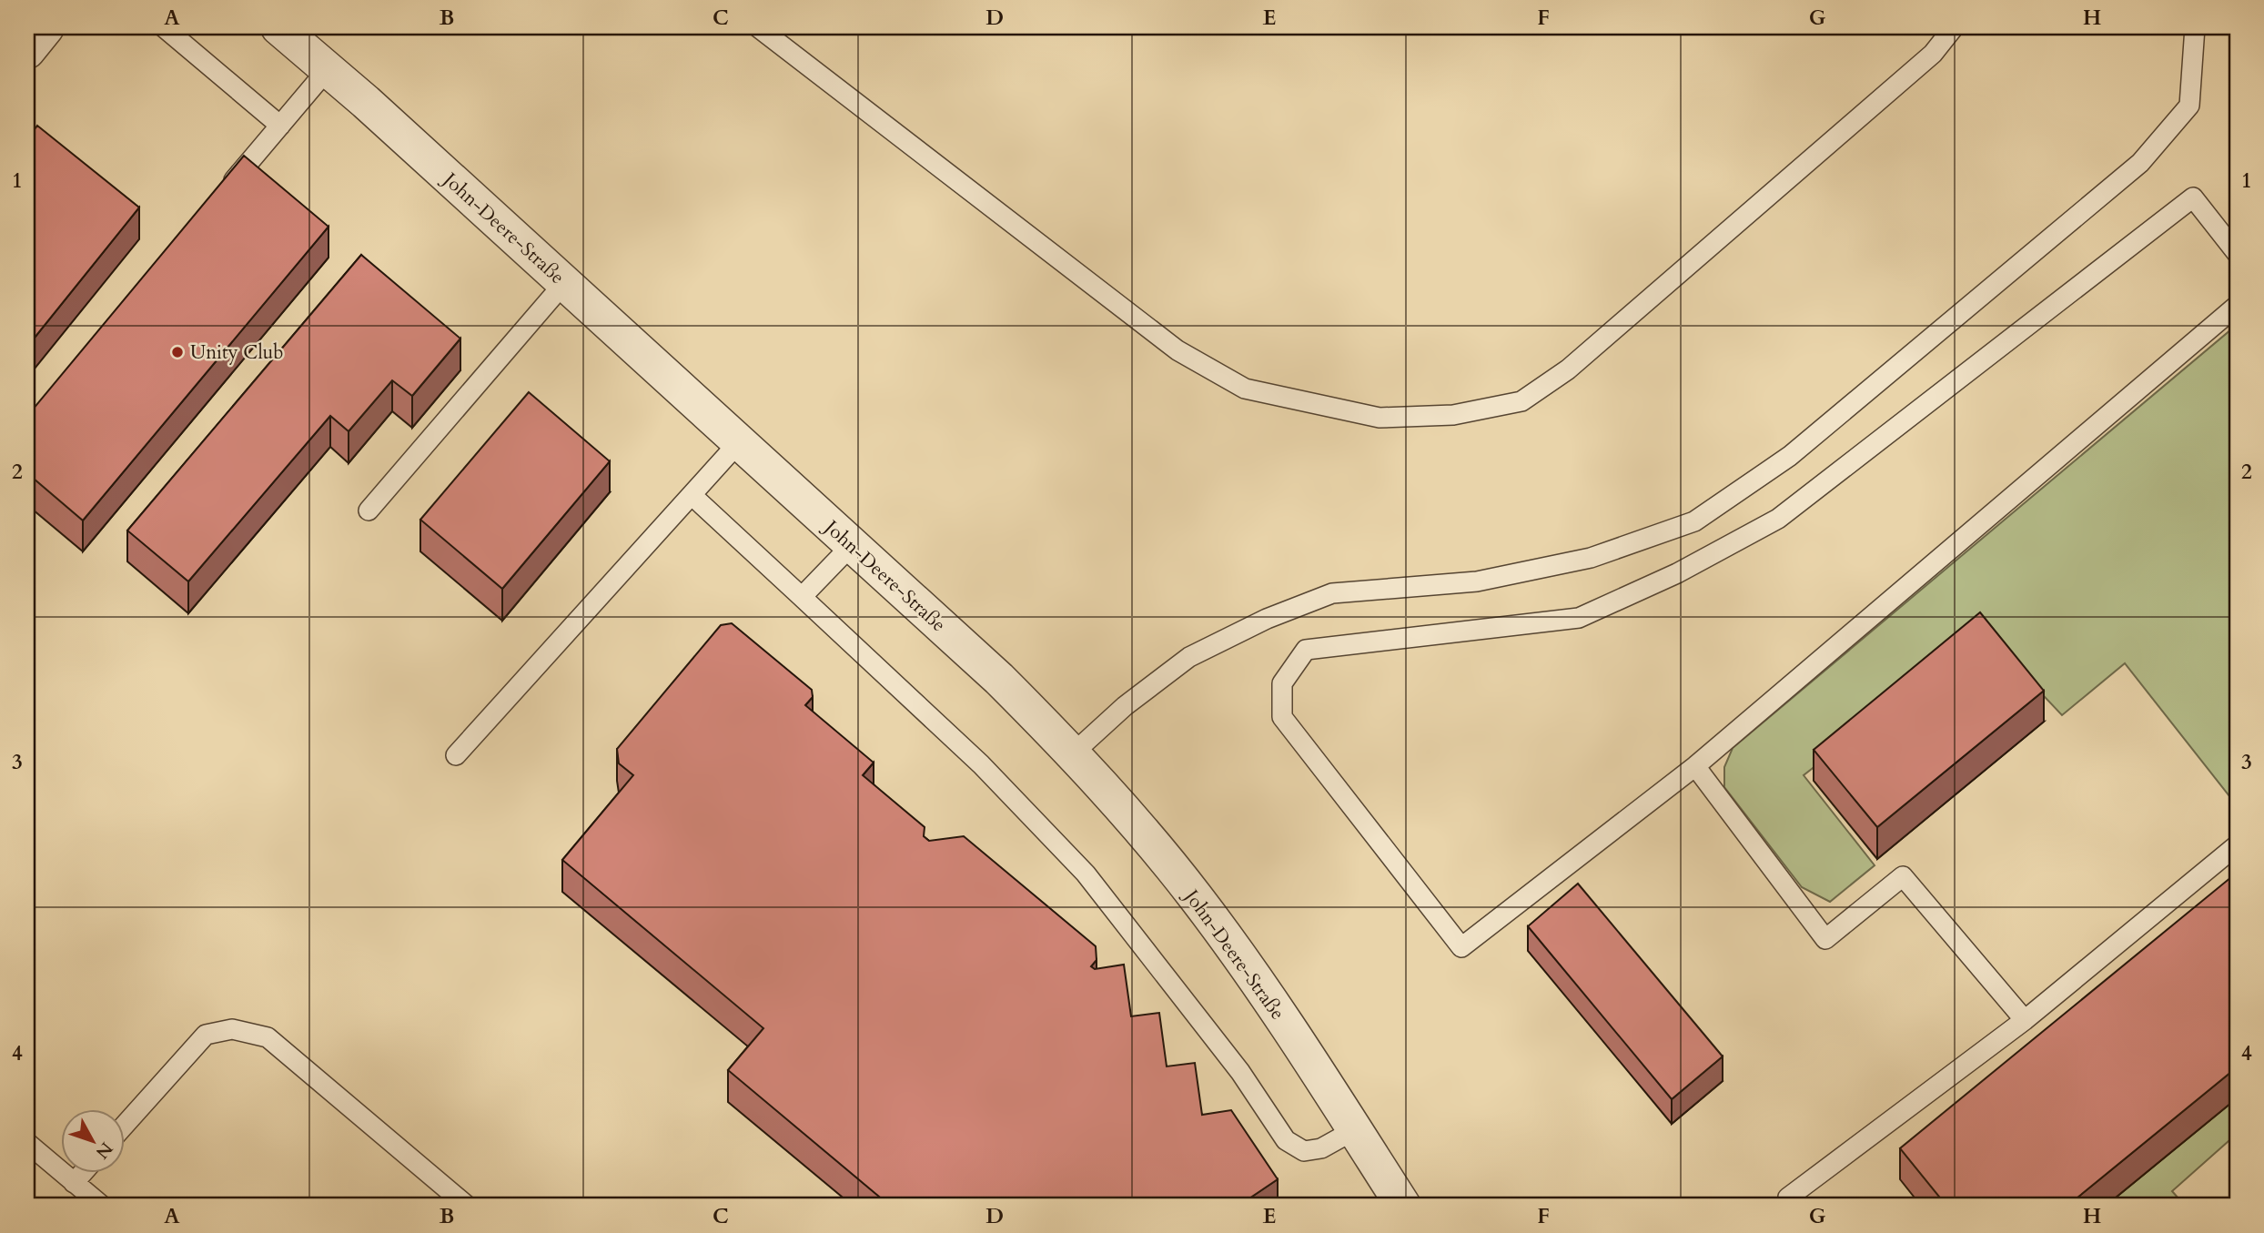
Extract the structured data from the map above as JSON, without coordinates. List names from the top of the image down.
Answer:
{
  "streets": {
    "street": ["John-Deere-Straße"]
  },
  "places": ["Unity Club"],
  "north": "bottom right",
  "grid": {
    "columns": [
      "A",
      "B",
      "C",
      "D",
      "E",
      "F",
      "G",
      "H"
    ],
    "rows": [
      "1",
      "2",
      "3",
      "4"
    ]
  }
}
